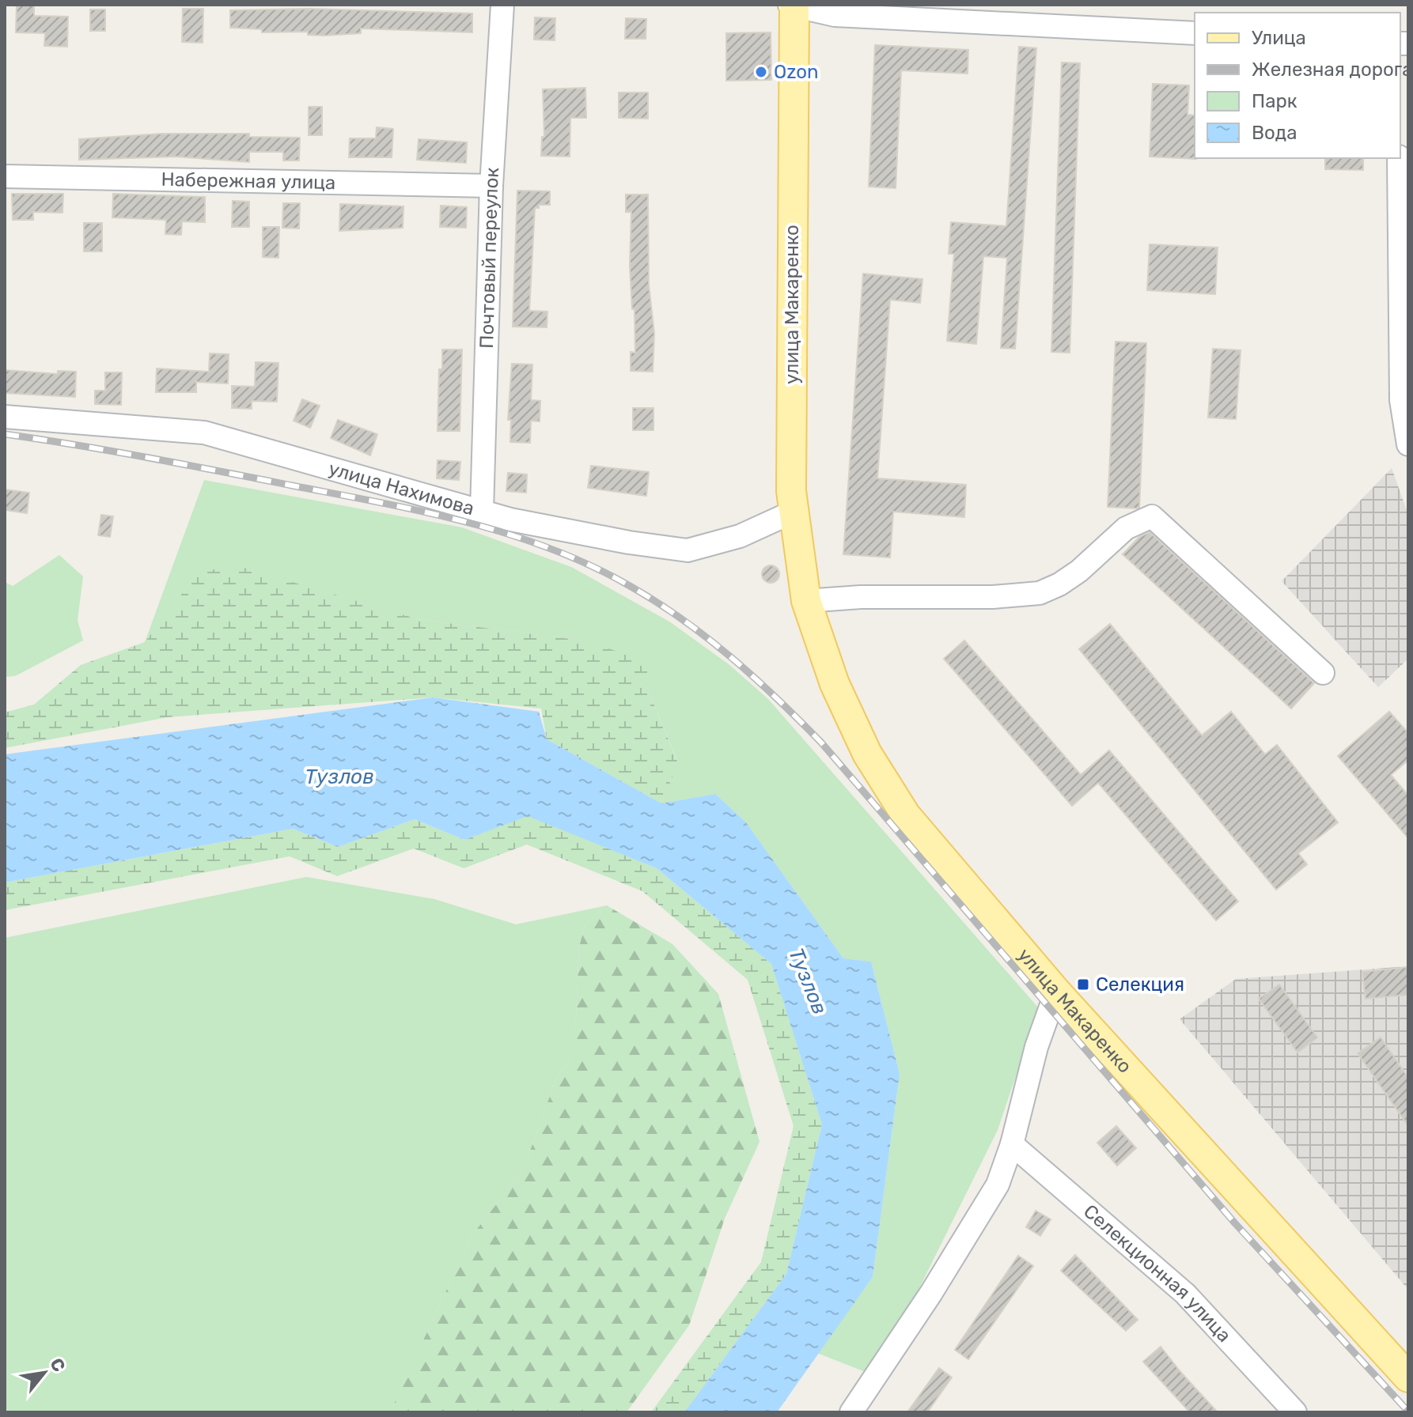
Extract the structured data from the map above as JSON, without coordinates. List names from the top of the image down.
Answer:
{
  "streets": {
    "main road": ["улица Макаренко"],
    "street": [
      "Набережная улица",
      "Почтовый переулок",
      "улица Нахимова",
      "Селекционная улица"
    ]
  },
  "crossings": [
    ["Набережная улица", "Почтовый переулок"],
    ["Почтовый переулок", "улица Нахимова"],
    ["улица Макаренко", "улица Нахимова"]
  ],
  "water": ["Тузлов"],
  "places": {
    "other": ["Ozon"],
    "transit": ["Селекция"]
  },
  "legend": [
    "Улица",
    "Железная дорога",
    "Парк",
    "Вода"
  ],
  "north": "top right"
}
